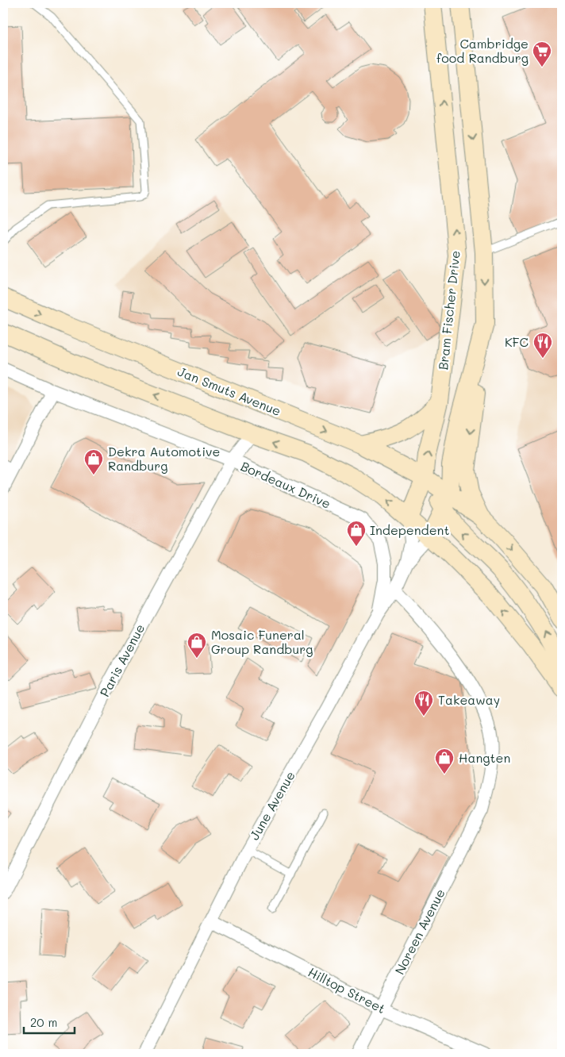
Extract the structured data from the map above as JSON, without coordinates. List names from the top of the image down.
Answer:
{
  "streets": {
    "main road": ["Bram Fischer Drive", "Jan Smuts Avenue"],
    "street": [
      "Bordeaux Drive",
      "Paris Avenue",
      "June Avenue",
      "Noreen Avenue",
      "Hilltop Street"
    ]
  },
  "crossings": [
    ["Bram Fischer Drive", "Jan Smuts Avenue"],
    ["Bram Fischer Drive", "June Avenue"],
    ["Bordeaux Drive", "Paris Avenue"],
    ["Bordeaux Drive", "June Avenue"],
    ["June Avenue", "Noreen Avenue"],
    ["June Avenue", "Hilltop Street"],
    ["Noreen Avenue", "Hilltop Street"]
  ],
  "places": {
    "supermarket": ["Cambridge food Randburg"],
    "restaurant": ["KFC", "Takeaway"],
    "shop": [
      "Dekra Automotive Randburg",
      "Independent",
      "Mosaic Funeral Group Randburg",
      "Hangten"
    ]
  },
  "scale_bar": "20 m"
}
